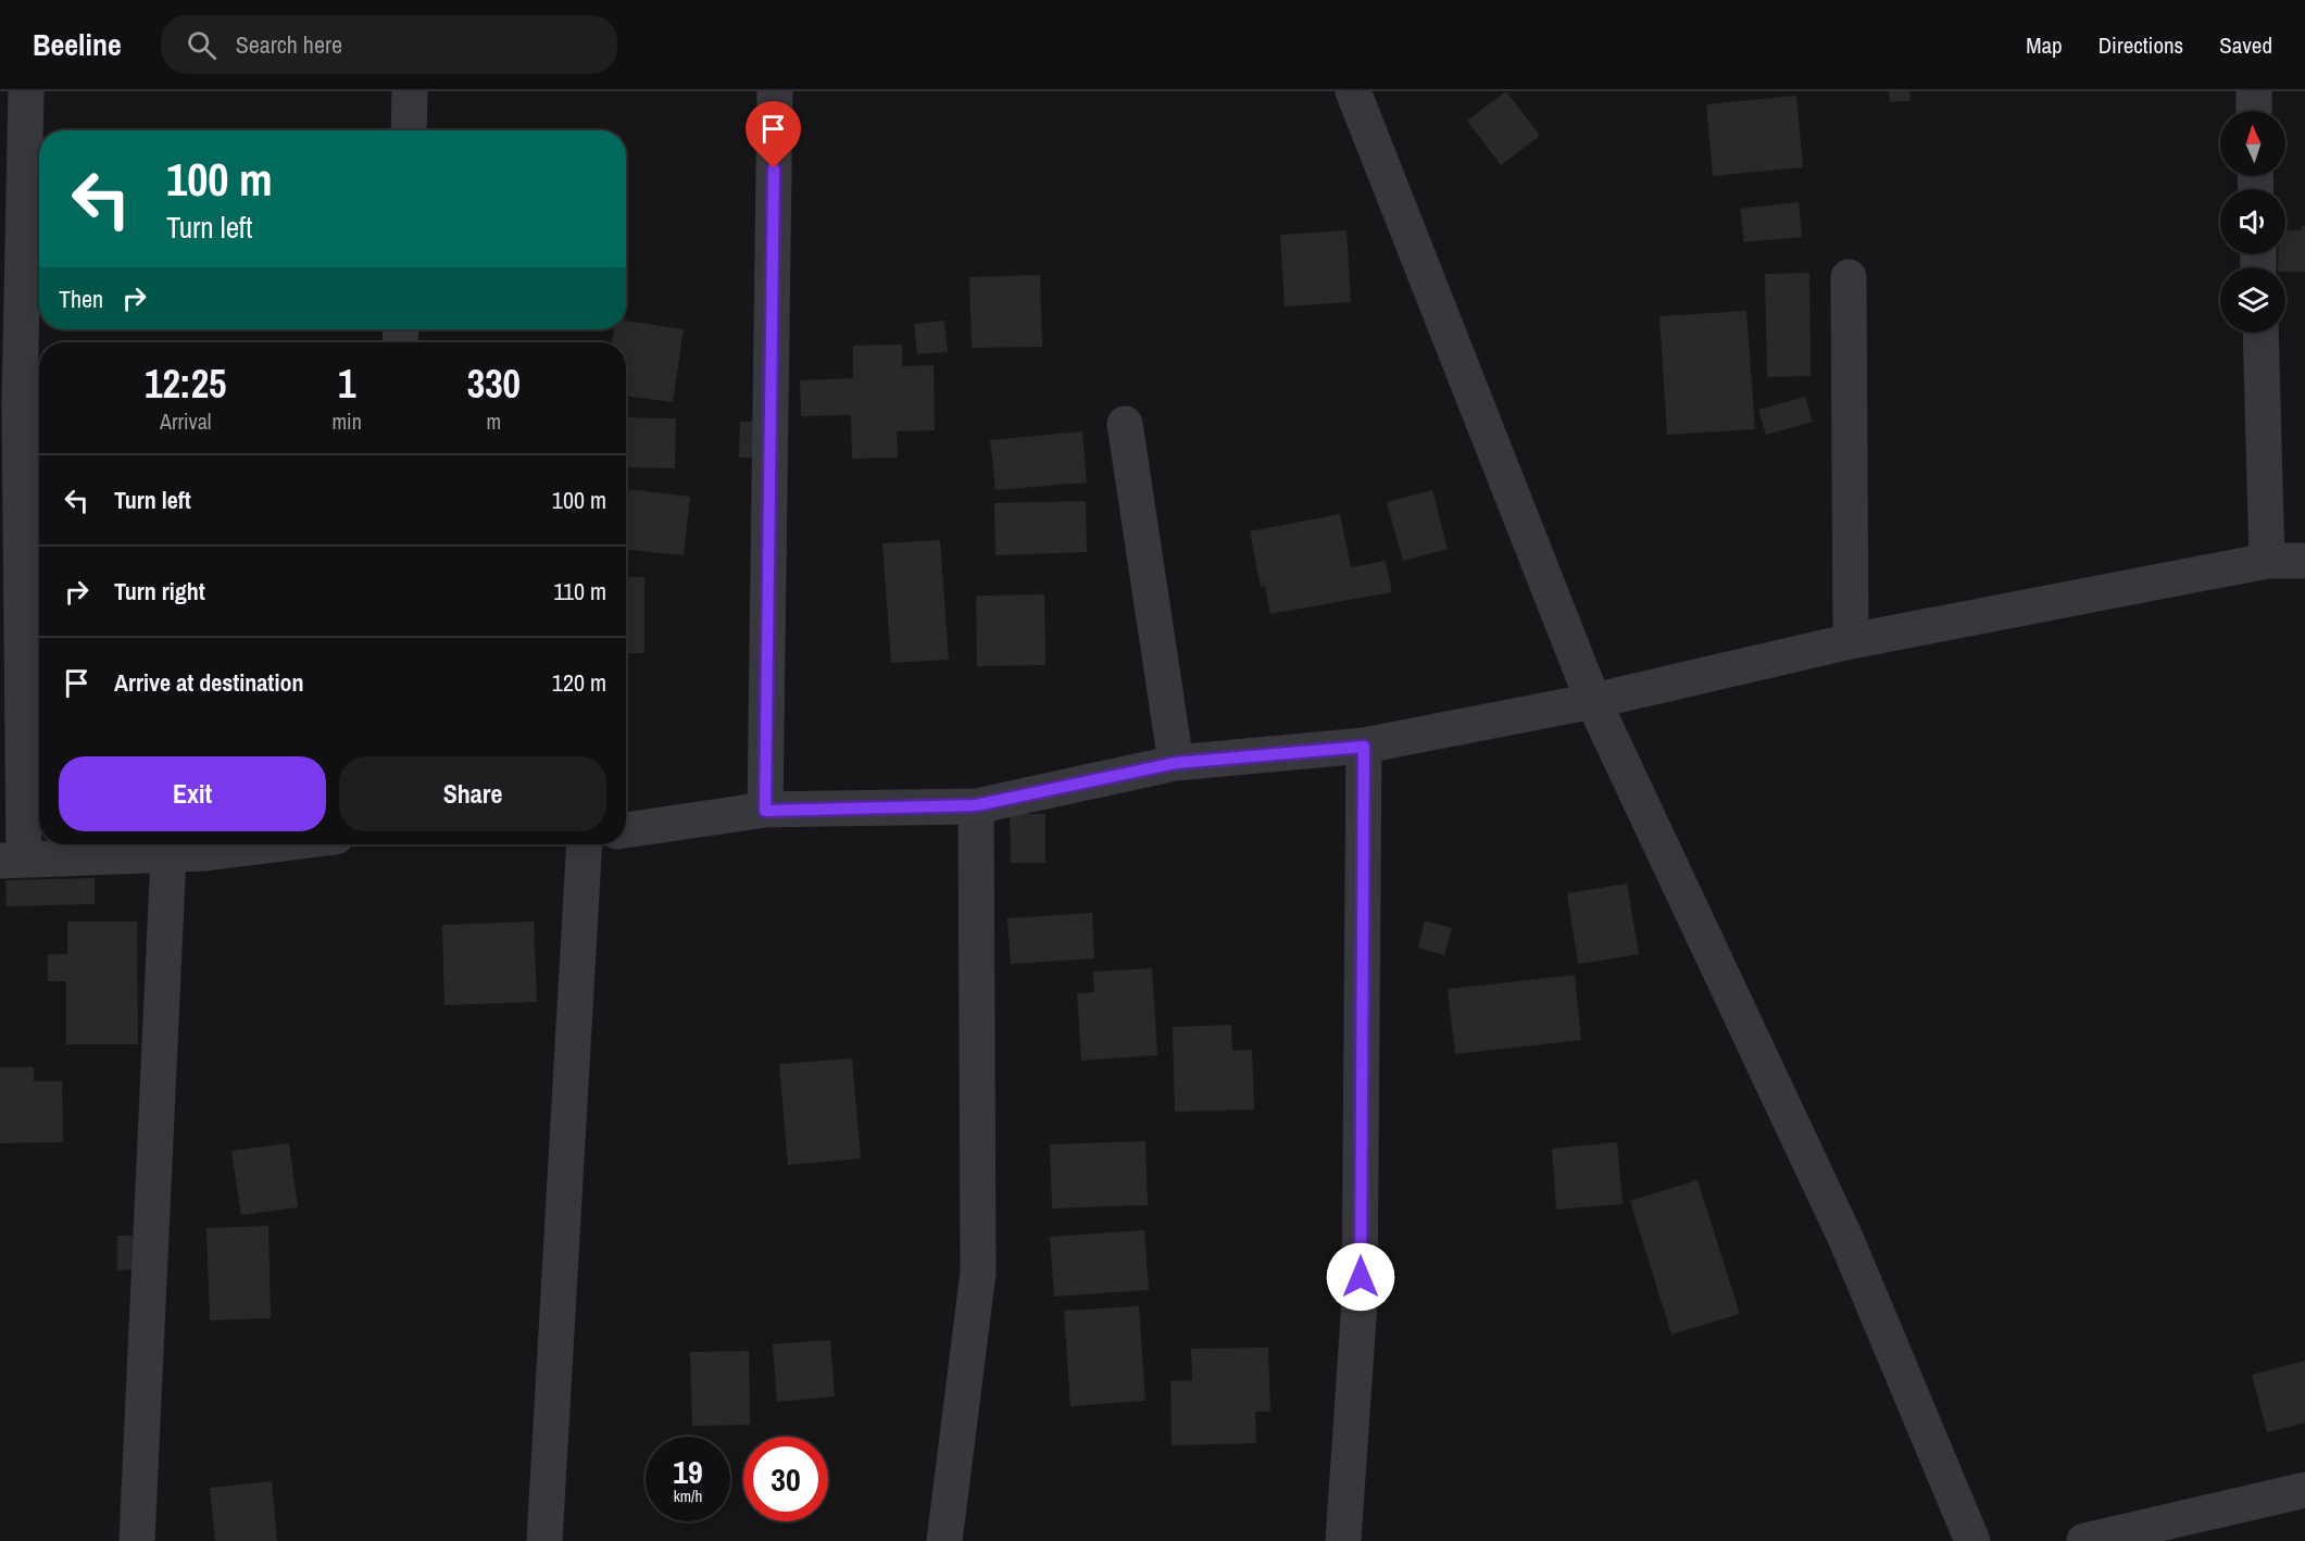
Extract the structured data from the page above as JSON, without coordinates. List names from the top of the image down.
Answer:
{
  "north": "top",
  "page": {
    "header": "Beeline",
    "search": "Search here",
    "nav": ["Map", "Directions", "Saved"],
    "turn": ["100 m", "Turn left"],
    "then": "Then",
    "eta": [
      "12:25",
      "Arrival",
      "1",
      "min",
      "330",
      "m"
    ],
    "list": [
      {
        "name": "Turn left",
        "value": "100 m"
      },
      {
        "name": "Turn right",
        "value": "110 m"
      },
      {
        "name": "Arrive at destination",
        "value": "120 m"
      }
    ],
    "buttons": ["Exit", "Share"],
    "speed": "19 km/h",
    "limit": "30"
  }
}
